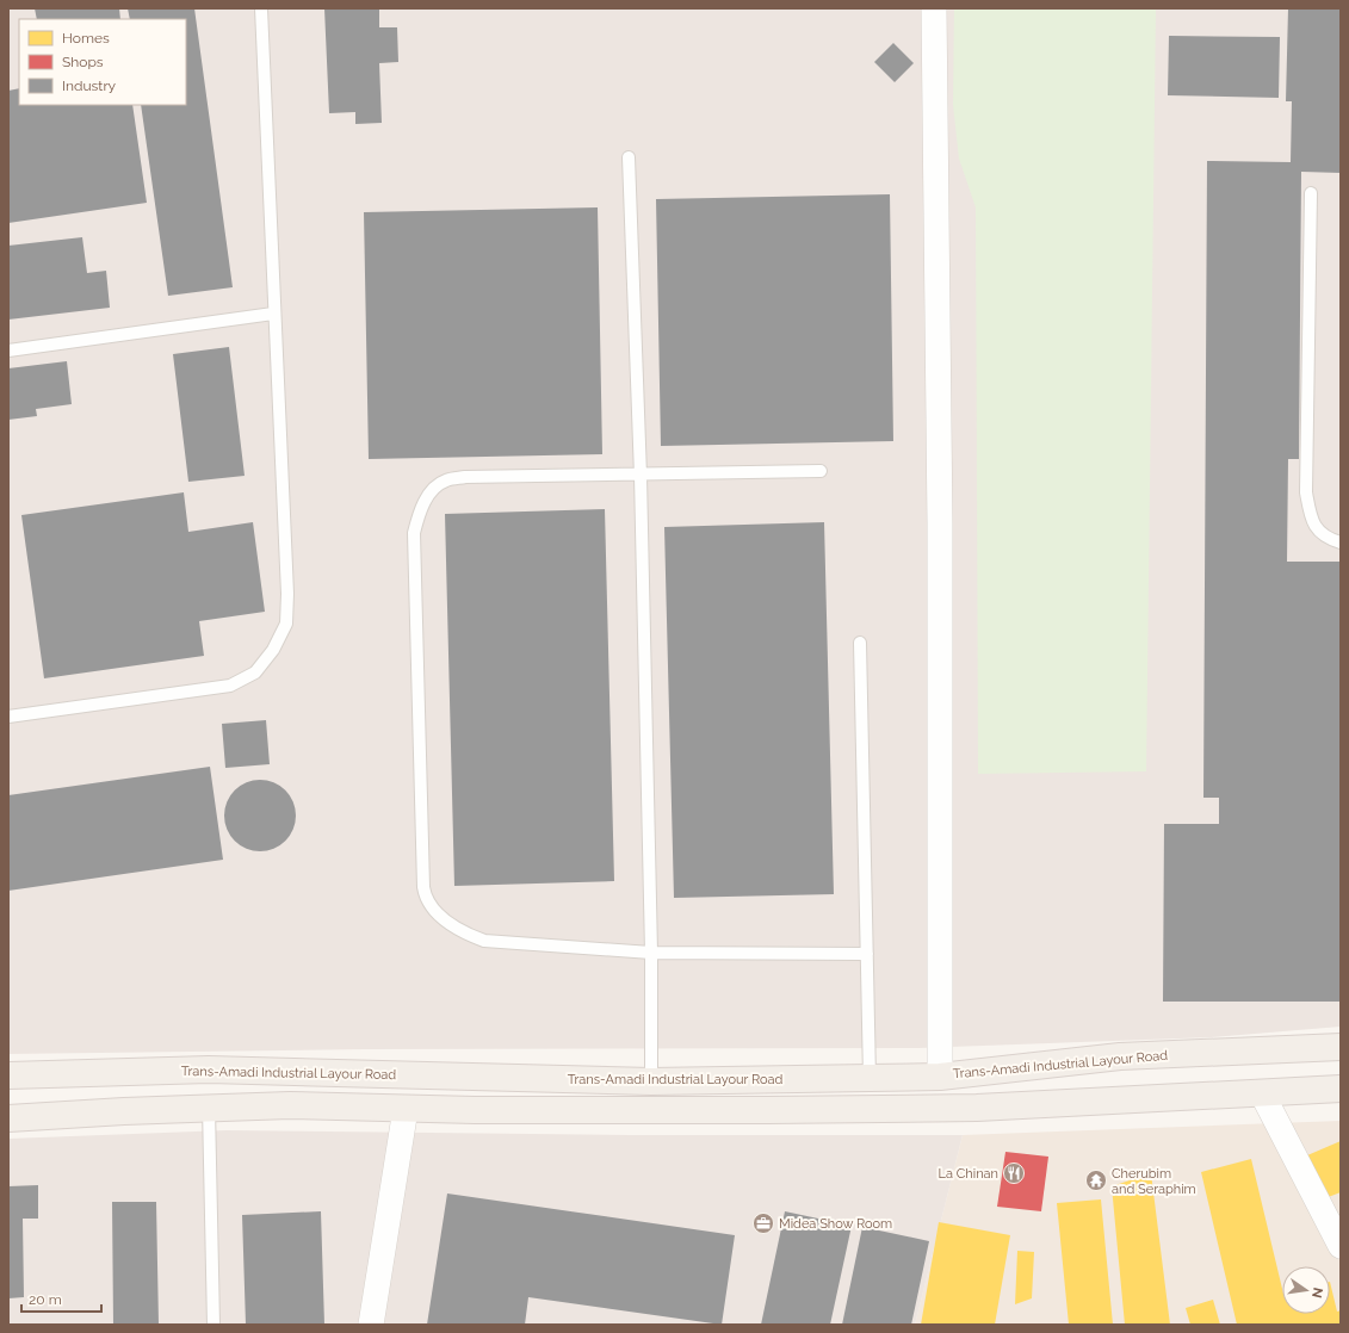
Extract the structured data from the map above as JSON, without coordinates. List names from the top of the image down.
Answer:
{
  "streets": {
    "main road": ["Trans-Amadi Industrial Layour Road"]
  },
  "places": {
    "restaurant": ["La Chinan"],
    "temple": ["Cherubim and Seraphim"],
    "office": ["Midea Show Room"]
  },
  "legend": ["Homes", "Shops", "Industry"],
  "scale_bar": "20 m",
  "north": "right"
}
